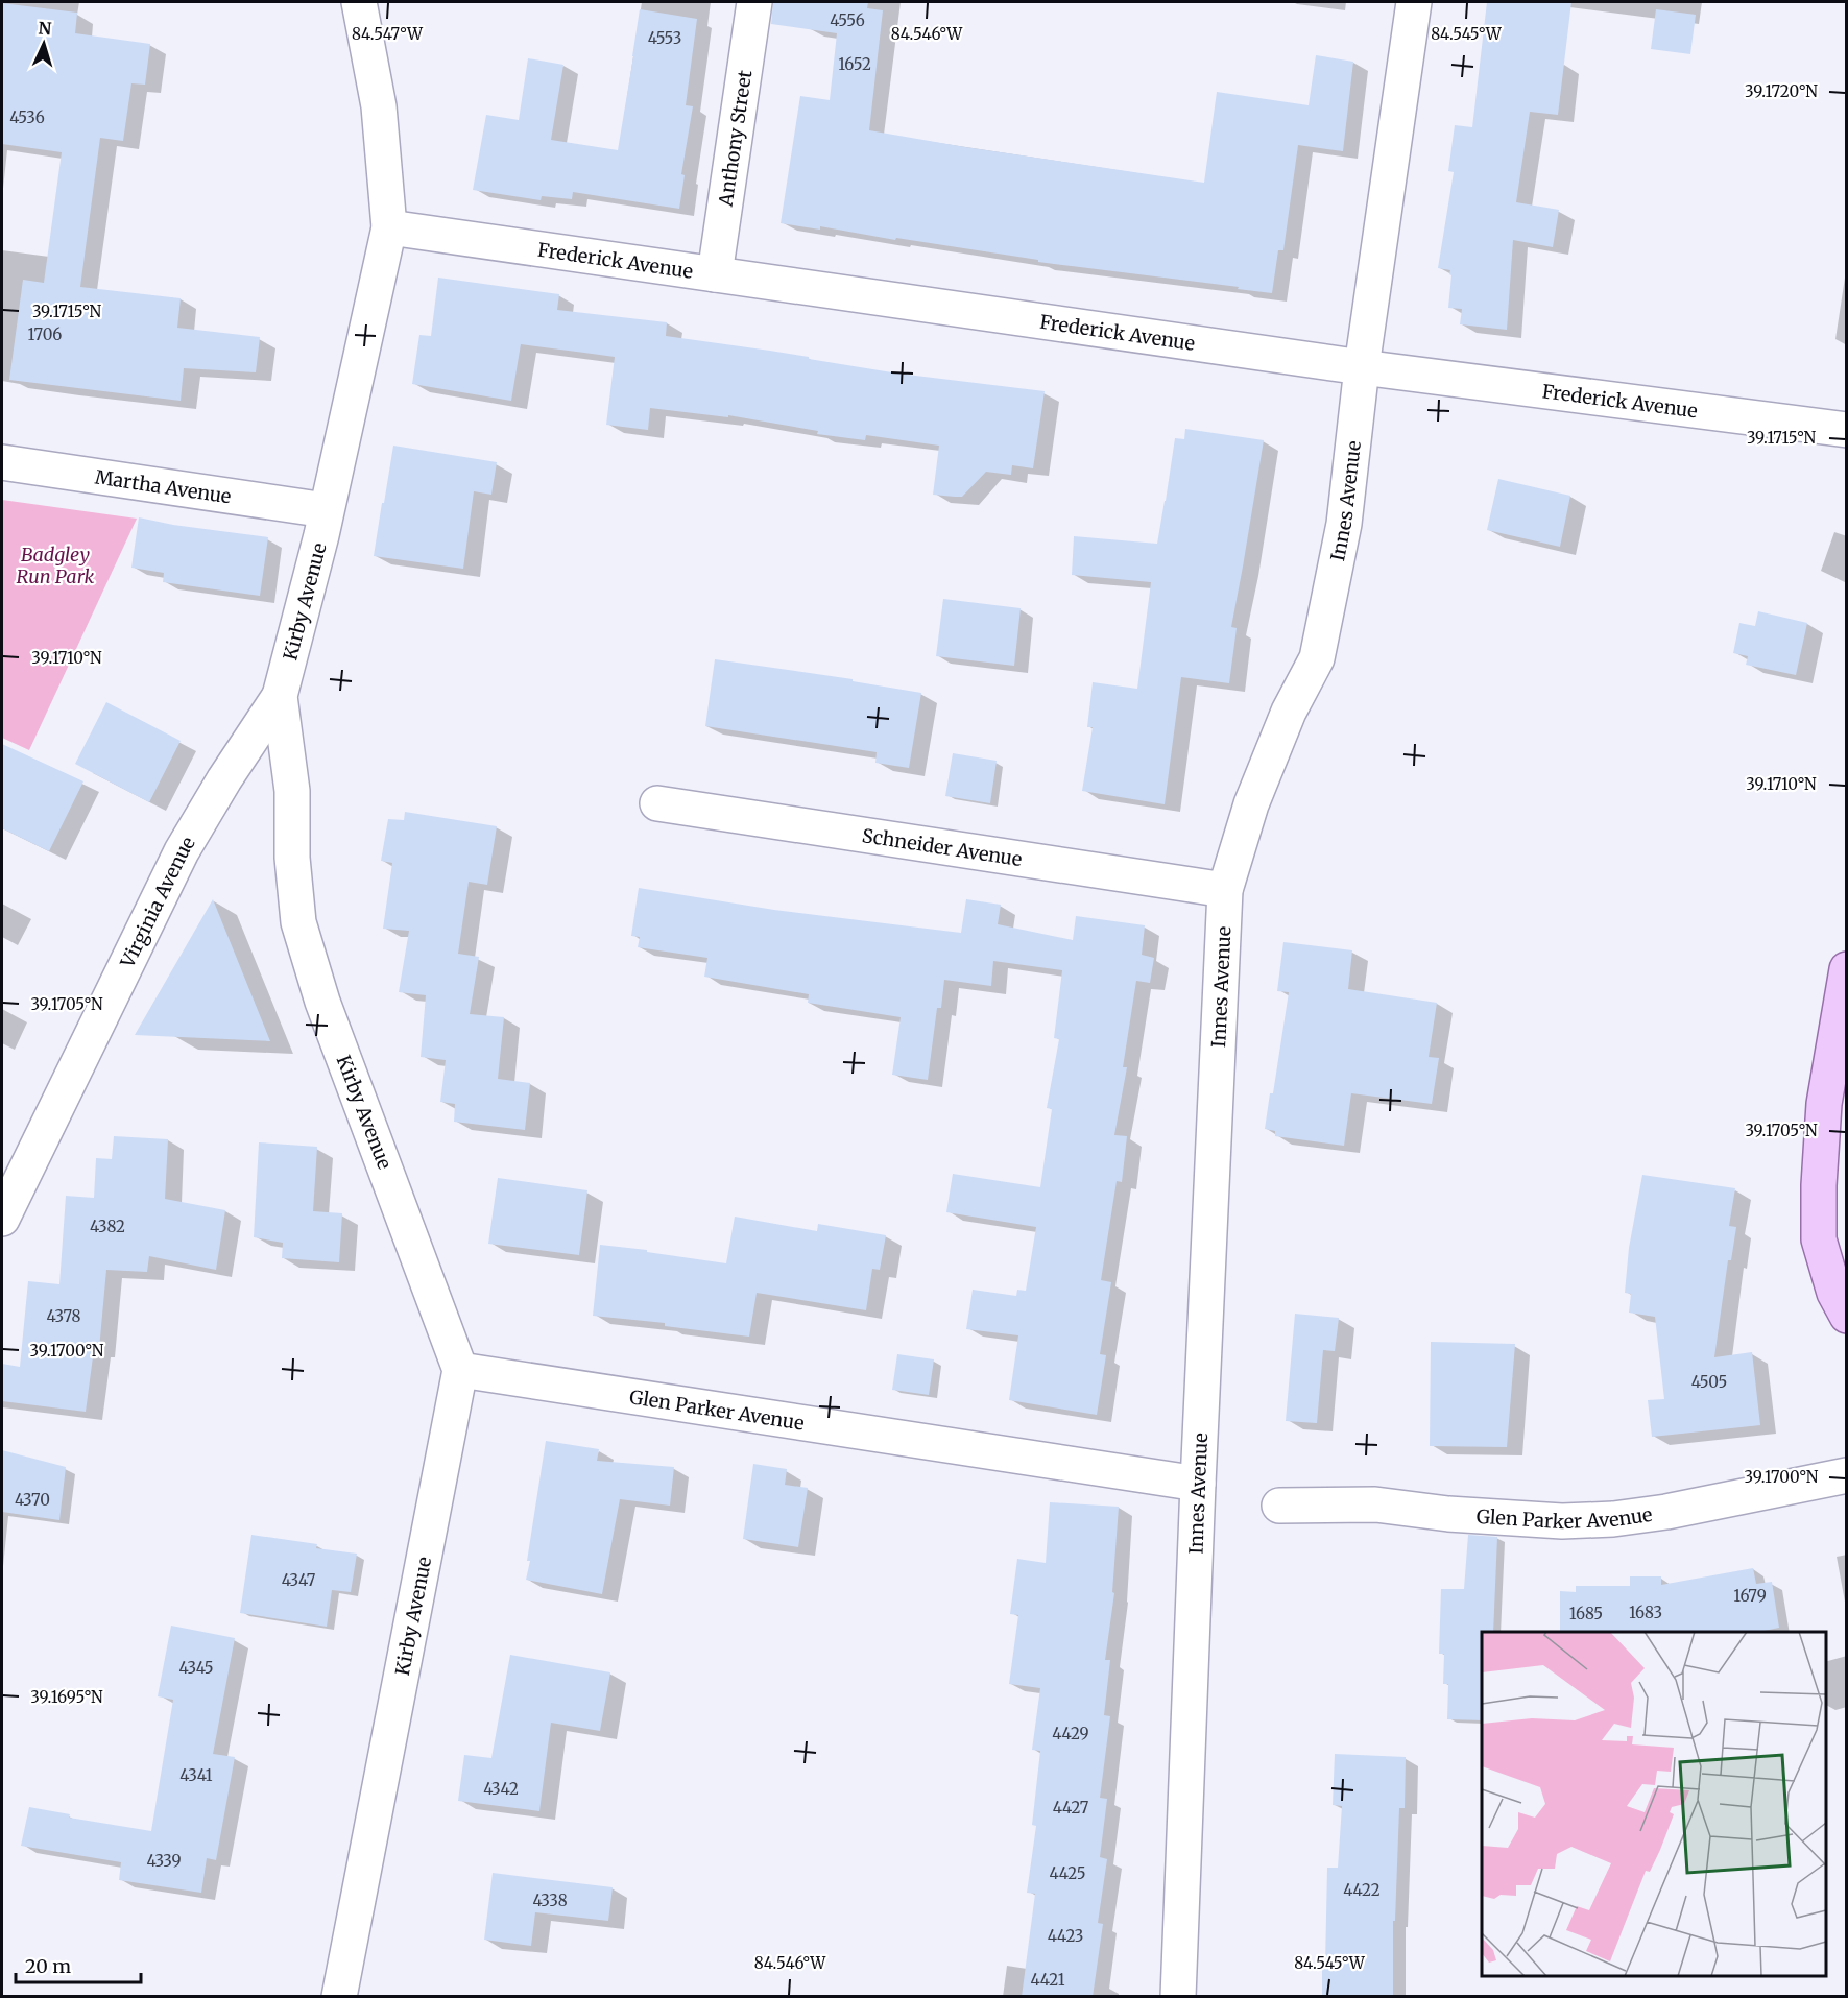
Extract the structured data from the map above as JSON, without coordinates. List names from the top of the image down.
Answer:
{
  "streets": {
    "street": [
      "Anthony Street",
      "Frederick Avenue",
      "Martha Avenue",
      "Innes Avenue",
      "Kirby Avenue",
      "Schneider Avenue",
      "Virginia Avenue",
      "Glen Parker Avenue"
    ]
  },
  "crossings": [
    ["Anthony Street", "Frederick Avenue"],
    ["Frederick Avenue", "Innes Avenue"],
    ["Frederick Avenue", "Kirby Avenue"],
    ["Martha Avenue", "Kirby Avenue"],
    ["Innes Avenue", "Schneider Avenue"],
    ["Innes Avenue", "Glen Parker Avenue"],
    ["Kirby Avenue", "Virginia Avenue"],
    ["Kirby Avenue", "Glen Parker Avenue"]
  ],
  "parks": ["Badgley Run Park"],
  "house_numbers": [
    "4556",
    "4553",
    "1652",
    "4536",
    "1706",
    "4382",
    "4378",
    "4505",
    "4370",
    "4347",
    "1679",
    "1683",
    "1685",
    "4345",
    "4429",
    "4341",
    "4342",
    "4427",
    "4339",
    "4425",
    "4422",
    "4338",
    "4423",
    "4421"
  ],
  "scale_bar": "20 m",
  "north": "top",
  "coordinates": [
    "84.547°W",
    "84.546°W",
    "84.545°W",
    "39.1720°N",
    "39.1715°N",
    "39.1710°N",
    "39.1705°N",
    "39.1700°N",
    "39.1695°N"
  ]
}
